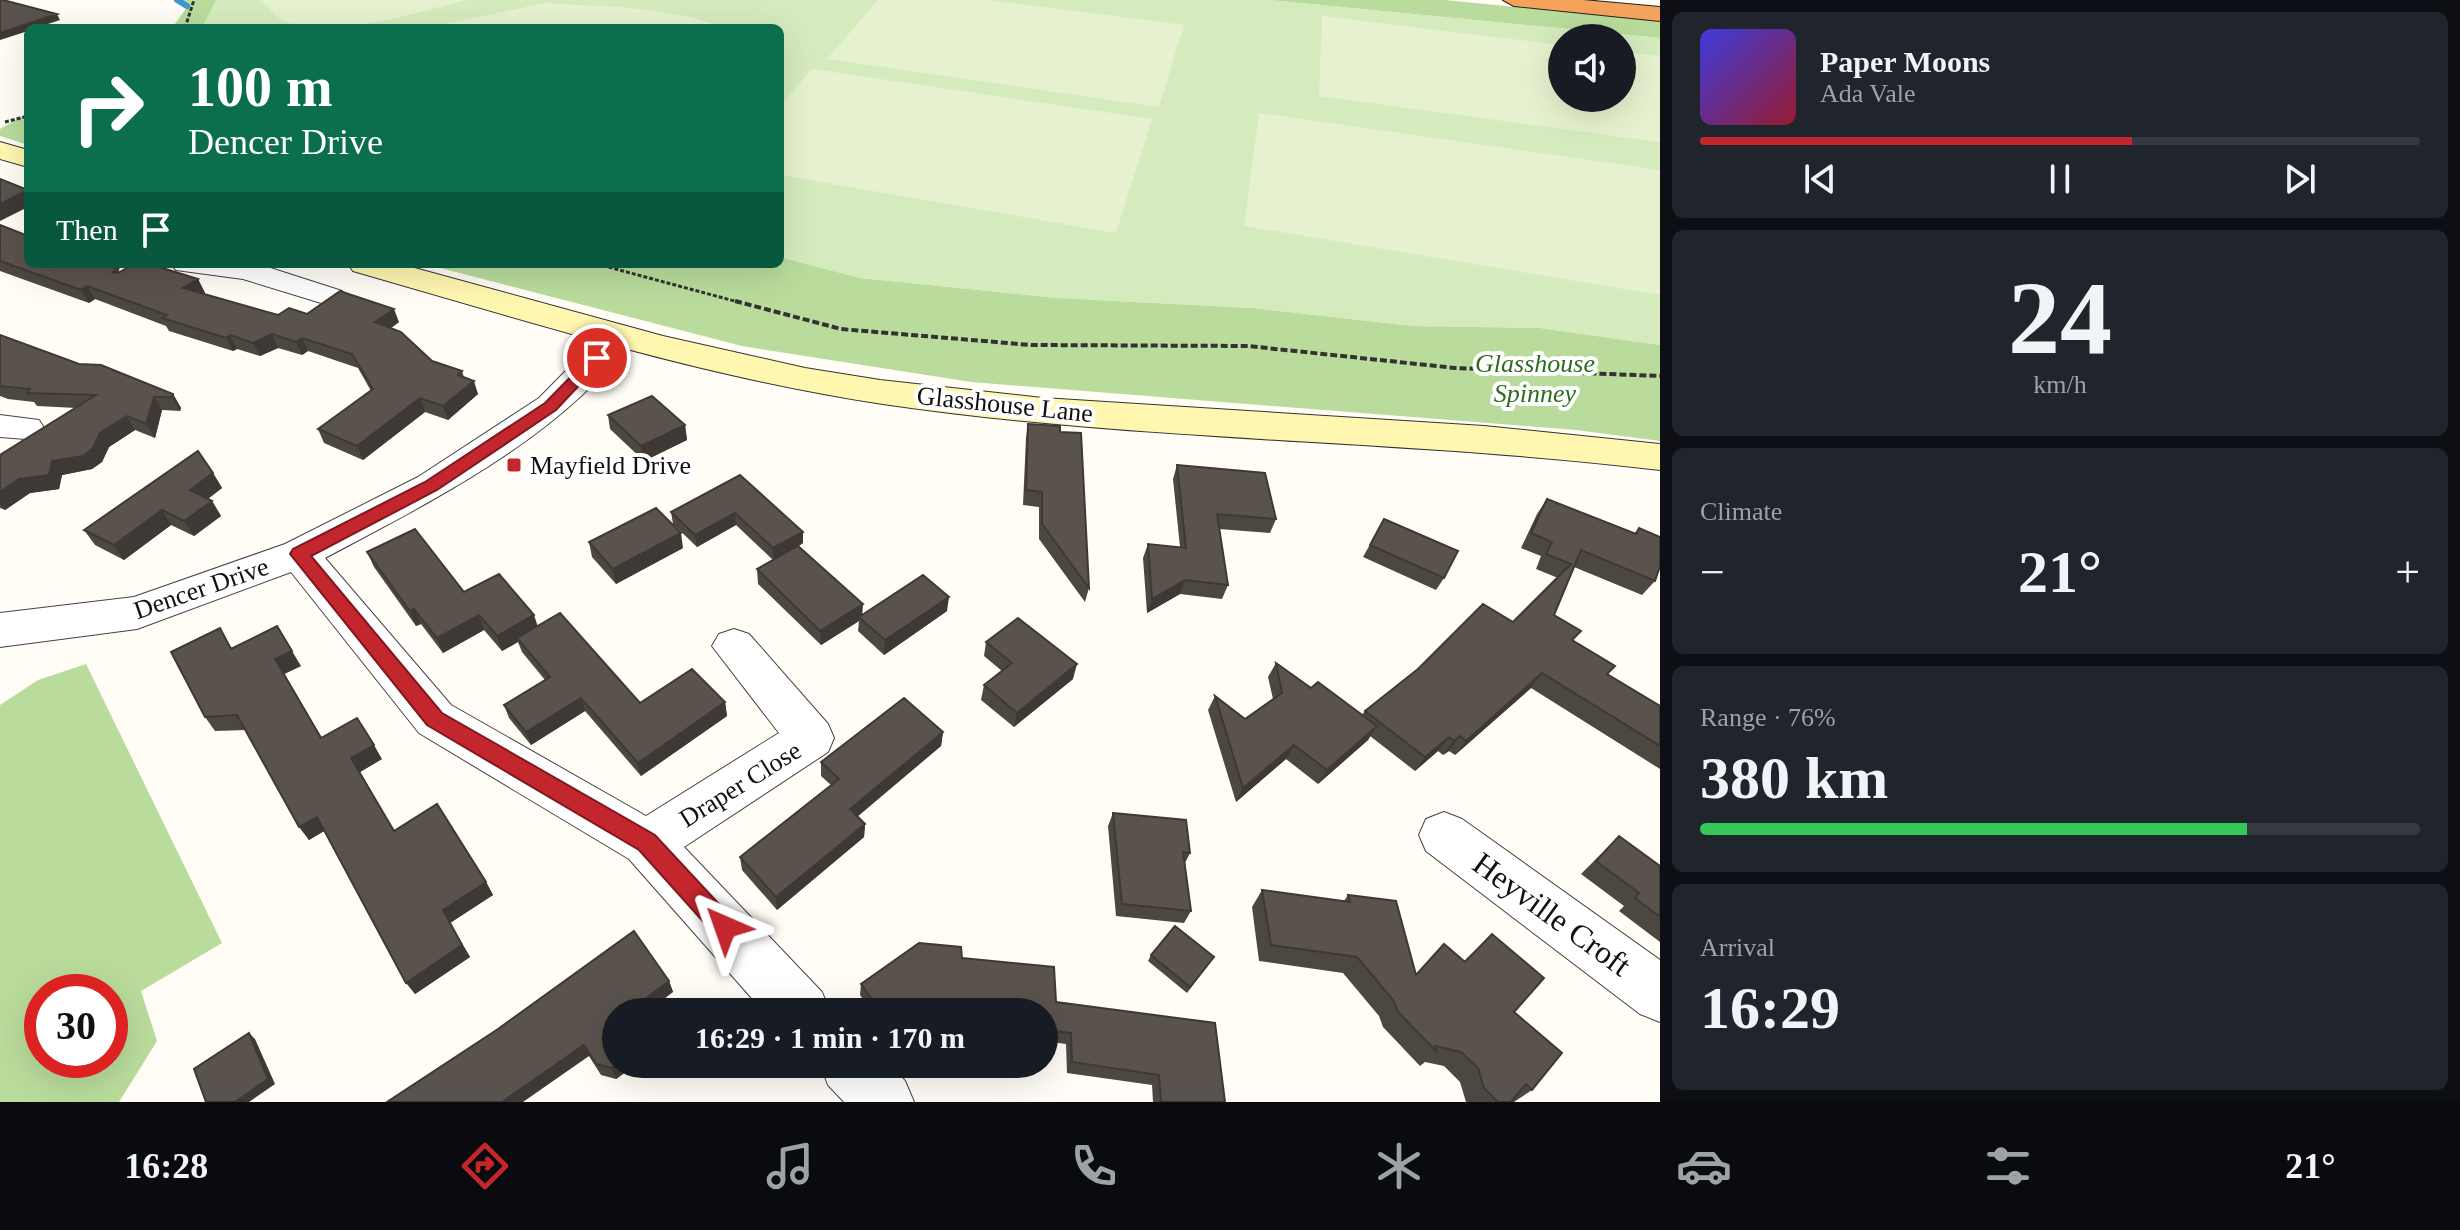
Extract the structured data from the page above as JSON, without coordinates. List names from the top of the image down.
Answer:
{
  "streets": {
    "street": [
      "Glasshouse Lane",
      "Dencer Drive",
      "Draper Close",
      "Heyville Croft"
    ]
  },
  "crossings": [
    ["Glasshouse Lane", "Dencer Drive"]
  ],
  "parks": ["Glasshouse Spinney"],
  "places": {
    "transit": ["Mayfield Drive"]
  },
  "page": {
    "turn": ["100 m", "Dencer Drive"],
    "song": ["Paper Moons", "Ada Vale"],
    "then": "Then",
    "tile": [
      ["24", "km/h"],
      "Climate",
      ["Range · 76%", "380 km"],
      ["Arrival", "16:29"]
    ],
    "heat": ["−", "21°", "+"],
    "limit": "30",
    "trip": "16:29 · 1 min · 170 m",
    "tabs": ["16:28", "21°"]
  }
}
